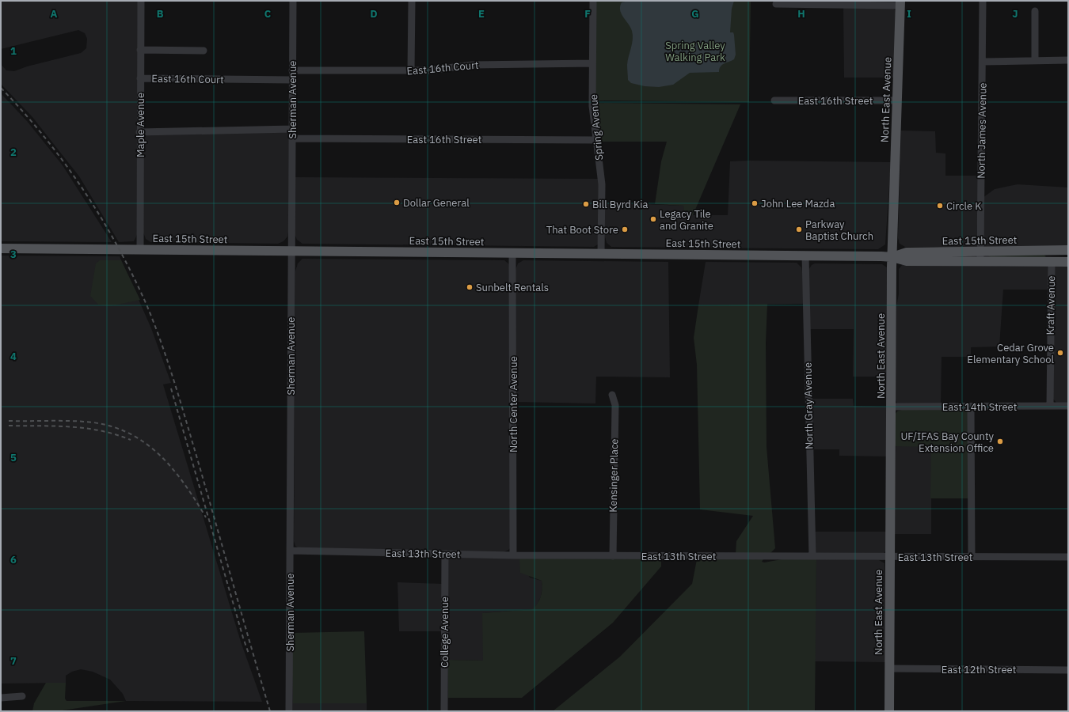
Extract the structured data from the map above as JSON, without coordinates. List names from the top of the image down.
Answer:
{
  "streets": {
    "main road": ["North East Avenue", "East 15th Street"],
    "street": [
      "East 16th Court",
      "Sherman Avenue",
      "East 16th Street",
      "Maple Avenue",
      "Spring Avenue",
      "North James Avenue",
      "Kraft Avenue",
      "North Center Avenue",
      "North Gray Avenue",
      "East 14th Street",
      "Kensinger Place",
      "East 13th Street",
      "College Avenue",
      "East 12th Street"
    ]
  },
  "crossings": [
    ["East 16th Court", "Sherman Avenue"],
    ["East 16th Court", "Maple Avenue"],
    ["East 16th Court", "Spring Avenue"],
    ["Sherman Avenue", "East 16th Street"],
    ["Sherman Avenue", "East 15th Street"],
    ["Sherman Avenue", "East 13th Street"],
    ["North East Avenue", "East 16th Street"],
    ["North East Avenue", "East 15th Street"],
    ["North East Avenue", "East 14th Street"],
    ["North East Avenue", "East 13th Street"],
    ["North East Avenue", "East 12th Street"],
    ["East 16th Street", "Spring Avenue"],
    ["Maple Avenue", "East 15th Street"],
    ["Spring Avenue", "East 15th Street"],
    ["North James Avenue", "East 15th Street"],
    ["East 15th Street", "Kraft Avenue"],
    ["East 15th Street", "North Center Avenue"],
    ["East 15th Street", "North Gray Avenue"],
    ["Kraft Avenue", "East 14th Street"],
    ["North Center Avenue", "East 13th Street"],
    ["North Gray Avenue", "East 13th Street"],
    ["Kensinger Place", "East 13th Street"],
    ["East 13th Street", "College Avenue"]
  ],
  "parks": ["Spring Valley Walking Park"],
  "places": [
    "Dollar General",
    "John Lee Mazda",
    "Bill Byrd Kia",
    "Circle K",
    "Legacy Tile and Granite",
    "That Boot Store",
    "Parkway Baptist Church",
    "Sunbelt Rentals",
    "Cedar Grove Elementary School",
    "UF/IFAS Bay County Extension Office"
  ],
  "grid": {
    "columns": [
      "A",
      "B",
      "C",
      "D",
      "E",
      "F",
      "G",
      "H",
      "I",
      "J"
    ],
    "rows": [
      "1",
      "2",
      "3",
      "4",
      "5",
      "6",
      "7"
    ]
  }
}
